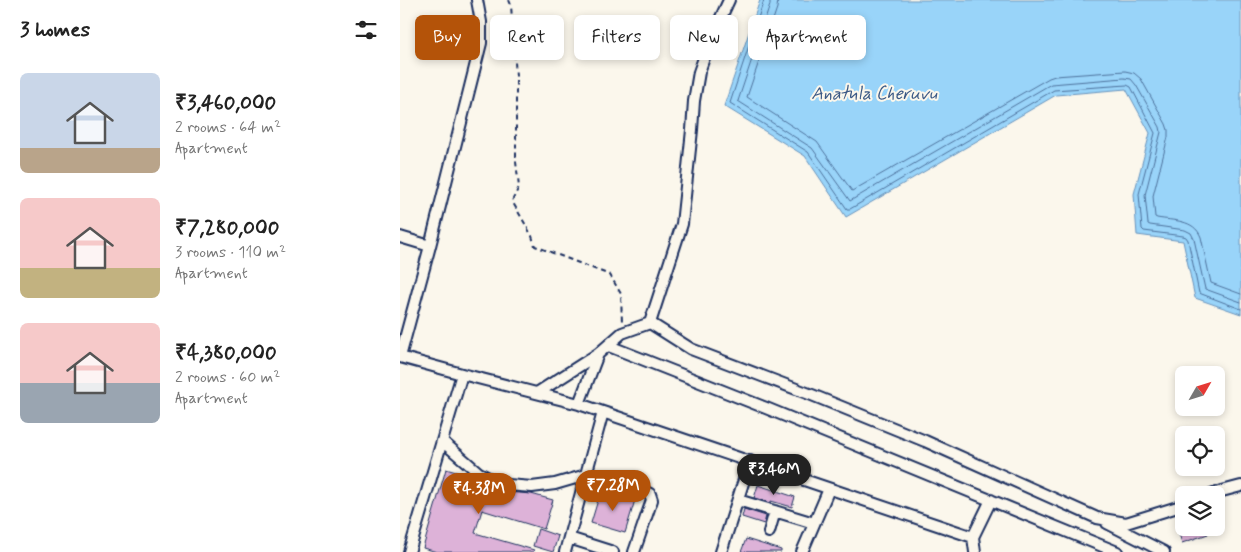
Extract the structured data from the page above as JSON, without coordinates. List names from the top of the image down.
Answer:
{
  "water": ["Anatula Cheruvu"],
  "north": "top right",
  "page": {
    "heading": "3 homes",
    "chip": [
      "Buy",
      "Rent",
      "Filters",
      "New",
      "Apartment"
    ],
    "list": [
      {
        "name": "₹3,460,000",
        "note": "2 rooms · 64 m² · Apartment"
      },
      {
        "name": "₹7,280,000",
        "note": "3 rooms · 110 m² · Apartment"
      },
      {
        "name": "₹4,380,000",
        "note": "2 rooms · 60 m² · Apartment"
      }
    ],
    "price": ["₹3.46M", "₹7.28M", "₹4.38M"]
  }
}
